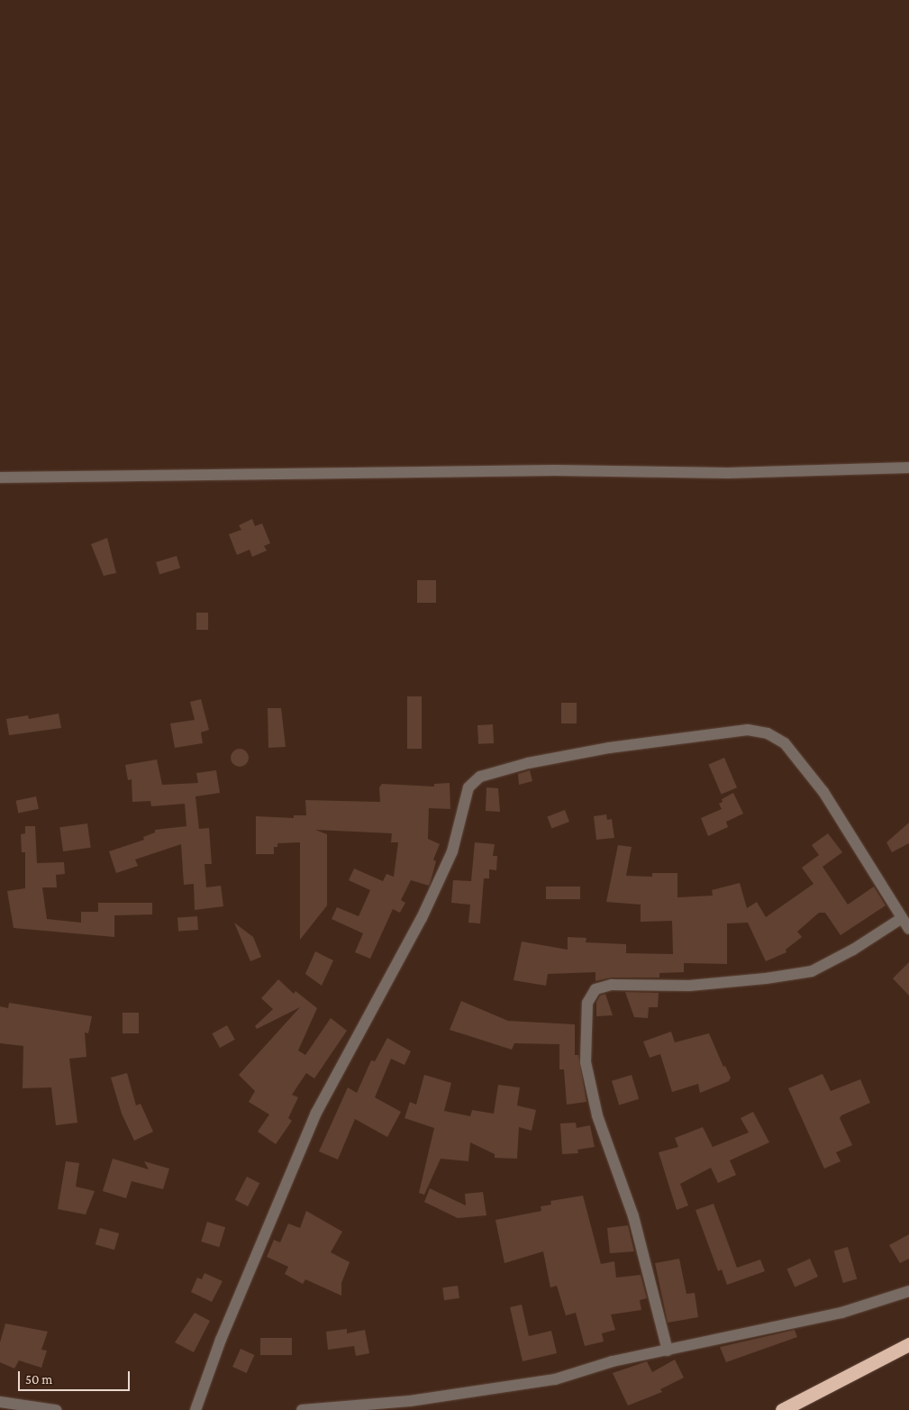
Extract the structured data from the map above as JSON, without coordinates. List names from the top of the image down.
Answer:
{
  "scale_bar": "50 m"
}
